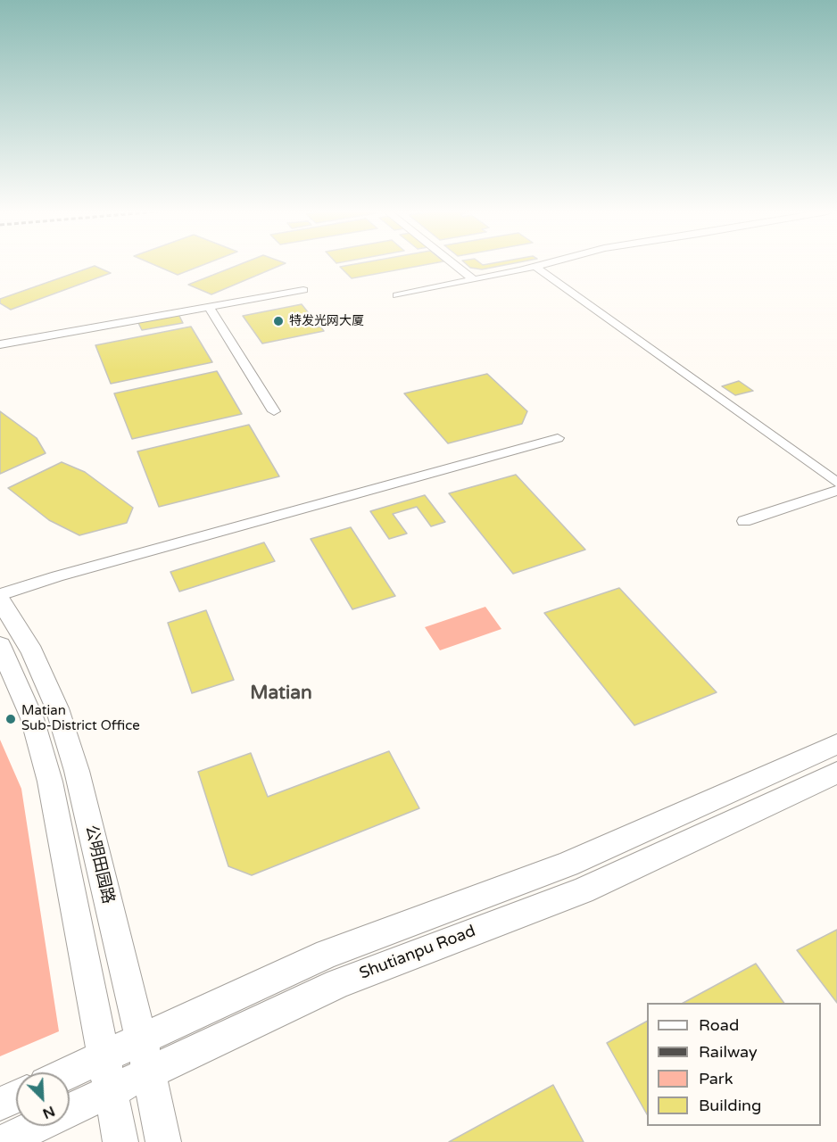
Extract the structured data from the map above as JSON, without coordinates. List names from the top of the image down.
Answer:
{
  "streets": {
    "street": ["公明田园路", "Shutianpu Road"]
  },
  "crossings": [
    ["公明田园路", "Shutianpu Road"]
  ],
  "districts": ["Matian"],
  "places": ["特发光网大厦", "Matian Sub-District Office"],
  "legend": [
    "Road",
    "Railway",
    "Park",
    "Building"
  ],
  "north": "bottom right"
}
